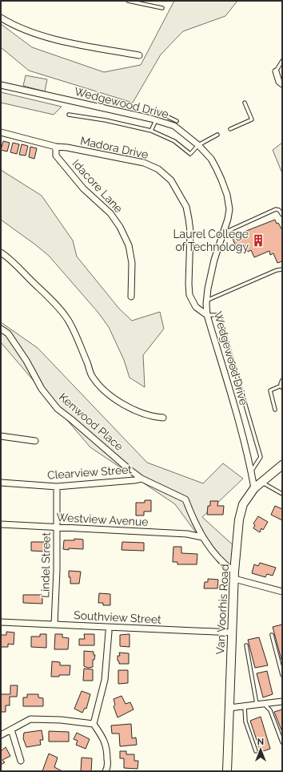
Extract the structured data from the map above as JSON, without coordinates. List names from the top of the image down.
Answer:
{
  "streets": {
    "street": [
      "Wedgewood Drive",
      "Madora Drive",
      "Idacore Lane",
      "Kenwood Place",
      "Clearview Street",
      "Westview Avenue",
      "Lindel Street",
      "Van Voorhis Road",
      "Southview Street"
    ]
  },
  "crossings": [
    ["Wedgewood Drive", "Madora Drive"],
    ["Wedgewood Drive", "Van Voorhis Road"],
    ["Madora Drive", "Idacore Lane"],
    ["Kenwood Place", "Clearview Street"],
    ["Kenwood Place", "Westview Avenue"],
    ["Kenwood Place", "Van Voorhis Road"],
    ["Clearview Street", "Lindel Street"],
    ["Westview Avenue", "Lindel Street"],
    ["Lindel Street", "Southview Street"],
    ["Van Voorhis Road", "Southview Street"]
  ],
  "places": {
    "building": ["Laurel College of Technology"]
  },
  "north": "top"
}
